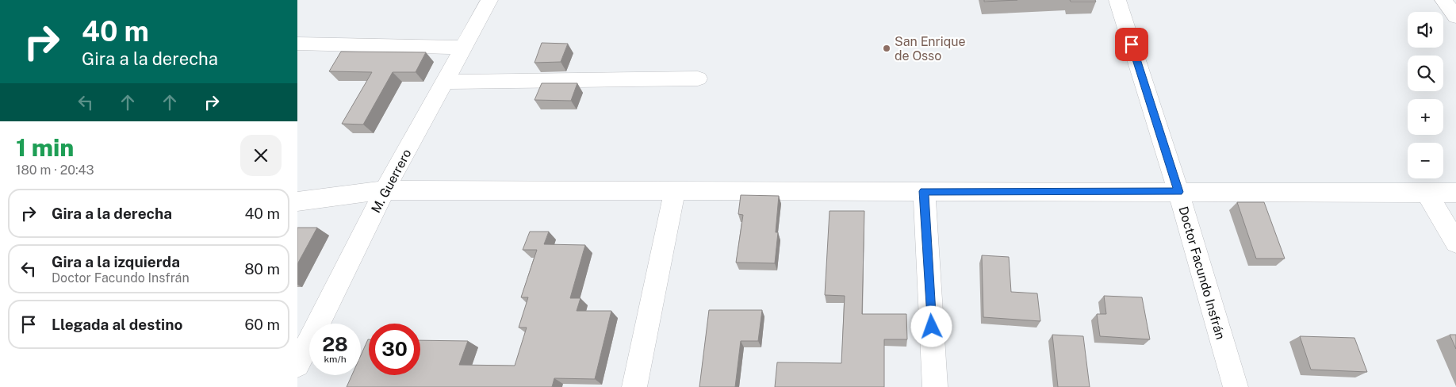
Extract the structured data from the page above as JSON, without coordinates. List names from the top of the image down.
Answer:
{
  "streets": {
    "street": ["M. Guerrero", "Doctor Facundo Insfrán"]
  },
  "places": ["San Enrique de Osso"],
  "page": {
    "turn": ["40 m", "Gira a la derecha"],
    "map_buttons": ["+", "−"],
    "heading": ["1 min", "180 m · 20:43"],
    "list": [
      {
        "name": "Gira a la derecha",
        "value": "40 m"
      },
      {
        "name": "Gira a la izquierda",
        "note": "Doctor Facundo Insfrán",
        "value": "80 m"
      },
      {
        "name": "Llegada al destino",
        "value": "60 m"
      }
    ],
    "speed": "28 km/h",
    "limit": "30"
  }
}
